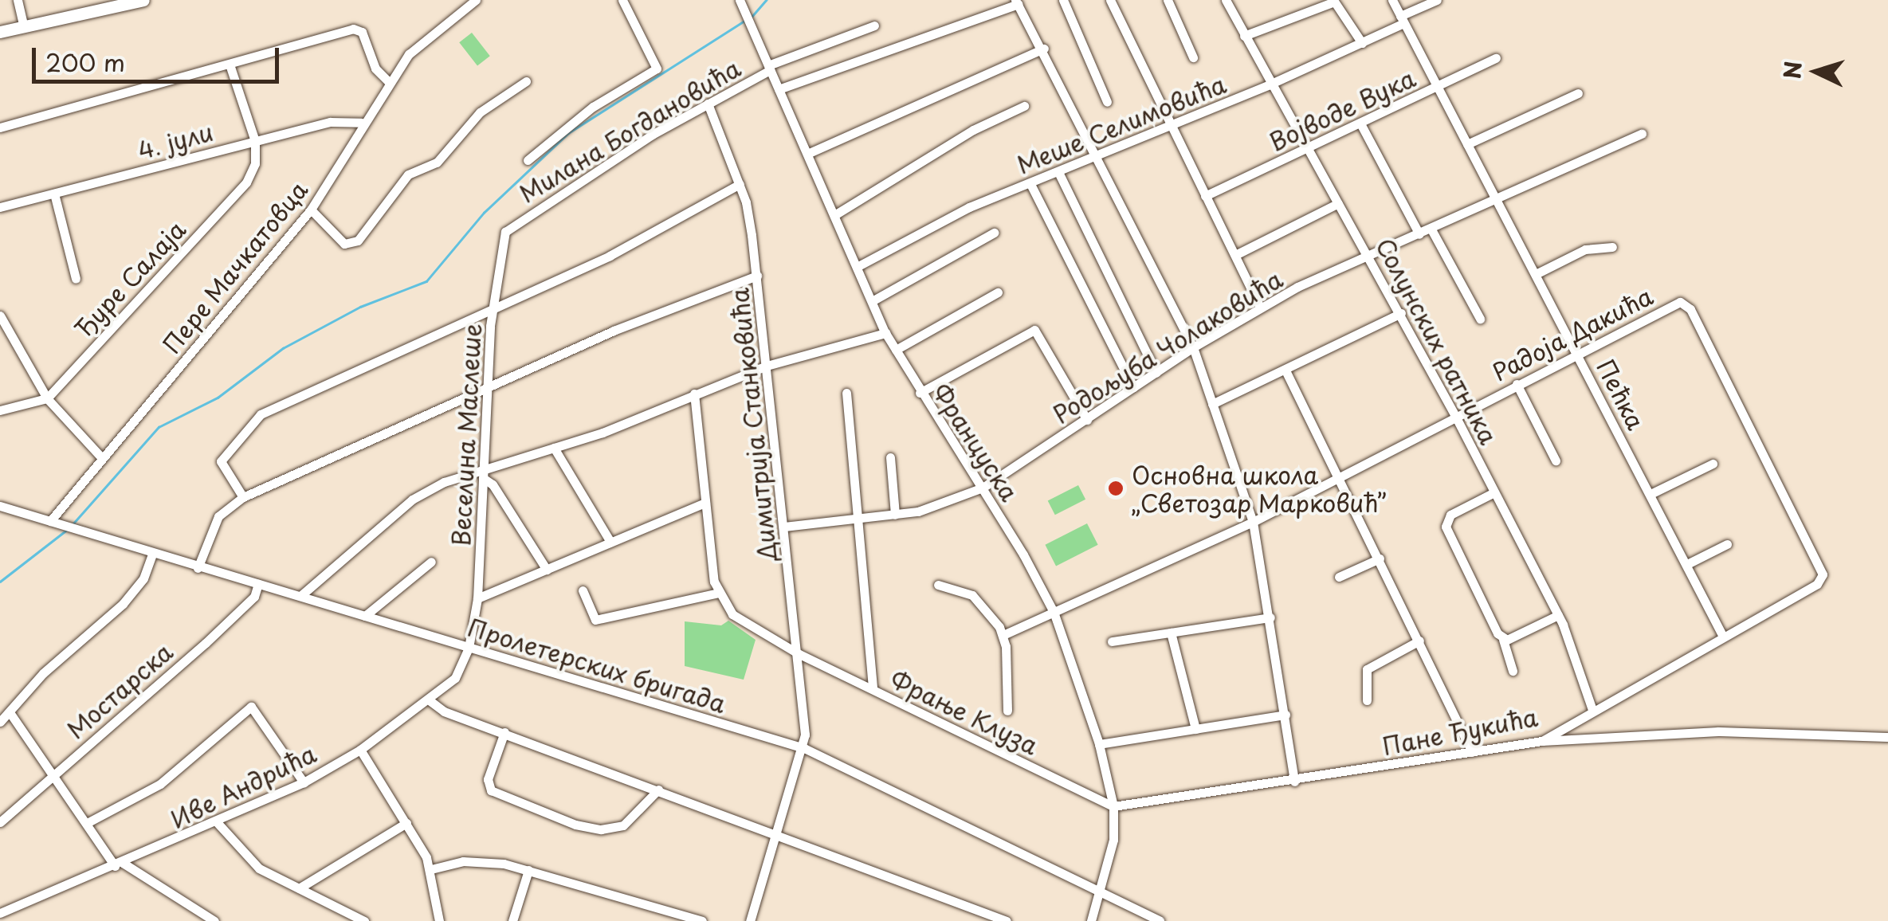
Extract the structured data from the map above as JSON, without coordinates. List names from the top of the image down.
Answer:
{
  "streets": {
    "street": [
      "Војводе Вука",
      "Меше Селимовића",
      "Милана Богдановића",
      "4. јули",
      "Пере Мачкатовца",
      "Ђуре Салаја",
      "Радоја Дакића",
      "Солунских ратника",
      "Родољуба Чолаковића",
      "Пећка",
      "Димитрија Станковића",
      "Веселина Маслеше",
      "Француска",
      "Пролетерских бригада",
      "Мостарска",
      "Фрање Клуза",
      "Пане Ђукића",
      "Иве Андрића"
    ]
  },
  "crossings": [
    ["Војводе Вука", "Солунских ратника"],
    ["Војводе Вука", "Пећка"],
    ["Меше Селимовића", "Солунских ратника"],
    ["Меше Селимовића", "Пећка"],
    ["Меше Селимовића", "Француска"],
    ["Милана Богдановића", "Димитрија Станковића"],
    ["Милана Богдановића", "Веселина Маслеше"],
    ["Милана Богдановића", "Француска"],
    ["4. јули", "Пере Мачкатовца"],
    ["4. јули", "Ђуре Салаја"],
    ["Пере Мачкатовца", "Пролетерских бригада"],
    ["Радоја Дакића", "Солунских ратника"],
    ["Радоја Дакића", "Пећка"],
    ["Радоја Дакића", "Француска"],
    ["Радоја Дакића", "Пане Ђукића"],
    ["Солунских ратника", "Родољуба Чолаковића"],
    ["Солунских ратника", "Пане Ђукића"],
    ["Родољуба Чолаковића", "Пећка"],
    ["Родољуба Чолаковића", "Димитрија Станковића"],
    ["Родољуба Чолаковића", "Француска"],
    ["Пећка", "Пане Ђукића"],
    ["Димитрија Станковића", "Пролетерских бригада"],
    ["Димитрија Станковића", "Фрање Клуза"],
    ["Веселина Маслеше", "Пролетерских бригада"],
    ["Веселина Маслеше", "Иве Андрића"],
    ["Француска", "Пролетерских бригада"],
    ["Француска", "Фрање Клуза"],
    ["Француска", "Пане Ђукића"],
    ["Пролетерских бригада", "Мостарска"],
    ["Пролетерских бригада", "Иве Андрића"],
    ["Фрање Клуза", "Пане Ђукића"]
  ],
  "places": ["Основна школа „Светозар Марковић”"],
  "scale_bar": "200 m",
  "north": "left"
}
